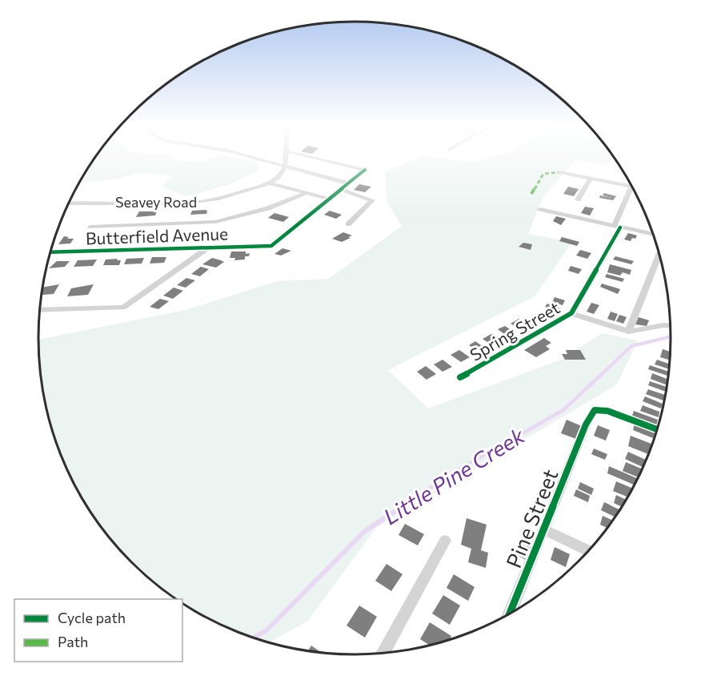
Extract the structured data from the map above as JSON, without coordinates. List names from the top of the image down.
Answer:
{
  "streets": {
    "street": [
      "Seavey Road",
      "Butterfield Avenue",
      "Spring Street",
      "Pine Street"
    ]
  },
  "water": ["Little Pine Creek"],
  "legend": ["Cycle path", "Path"]
}
